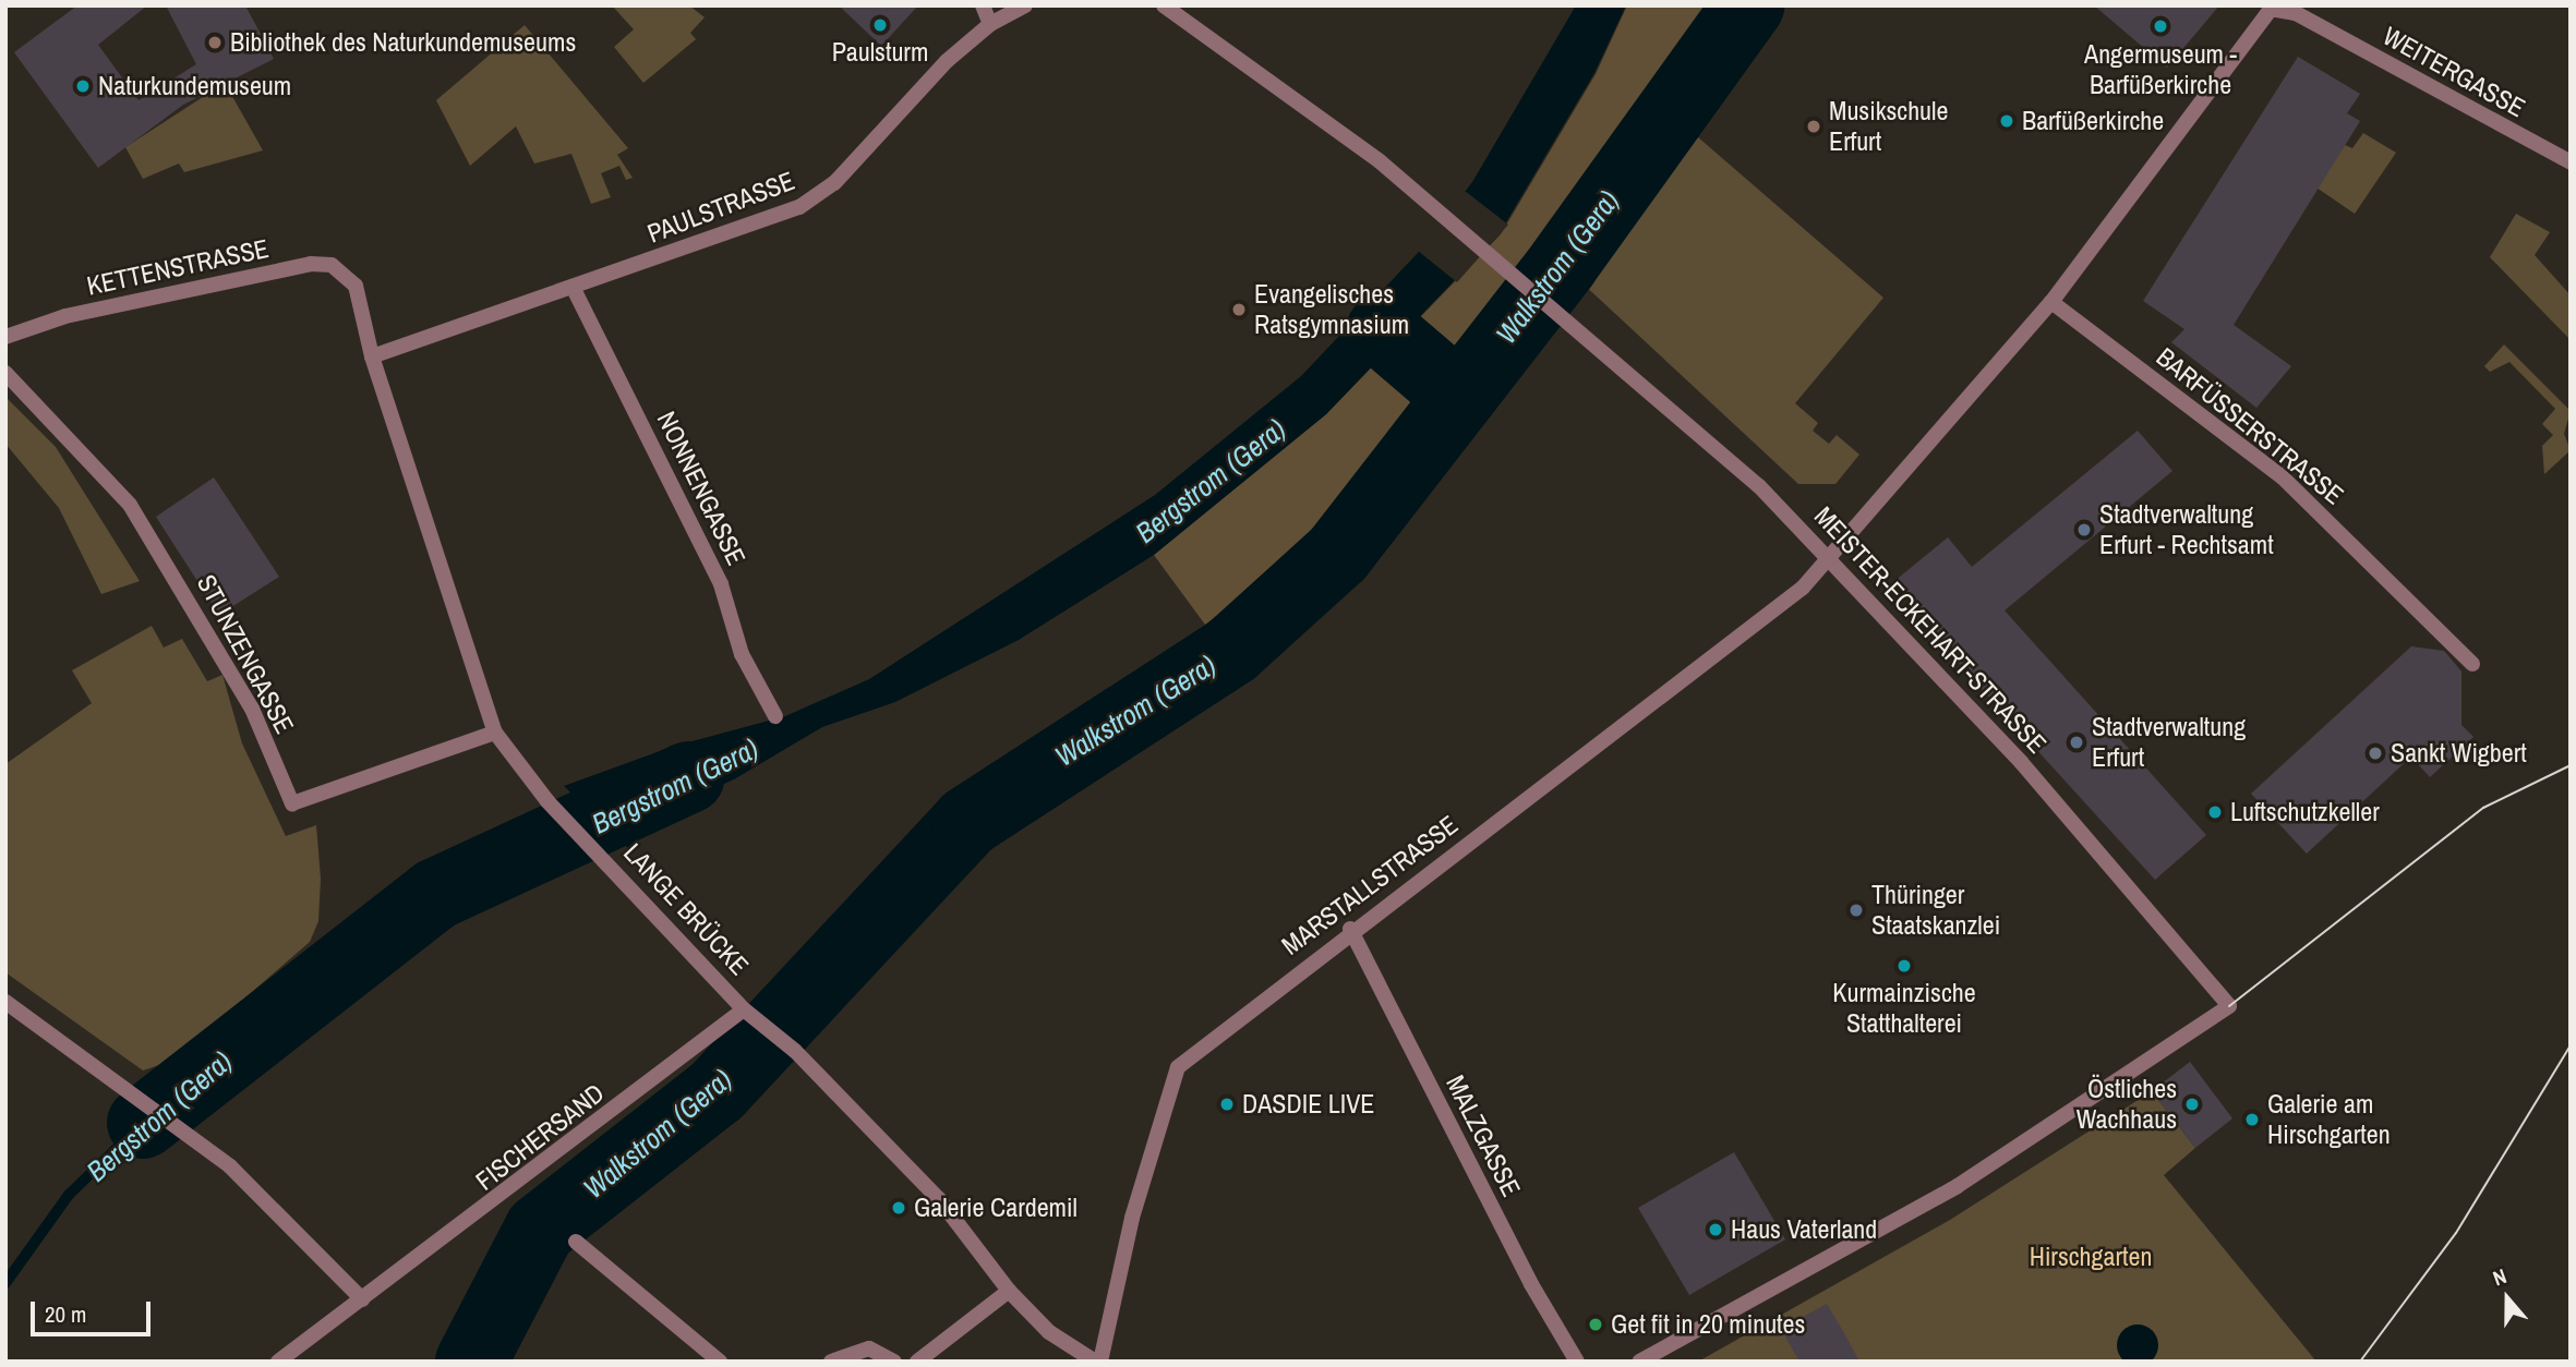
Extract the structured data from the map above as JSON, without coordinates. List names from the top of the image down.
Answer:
{
  "streets": {
    "street": [
      "WEITERGASSE",
      "PAULSTRASSE",
      "KETTENSTRASSE",
      "BARFÜSSERSTRASSE",
      "NONNENGASSE",
      "MEISTER-ECKEHART-STRASSE",
      "STUNZENGASSE",
      "MARSTALLSTRASSE",
      "LANGE BRÜCKE",
      "MALZGASSE",
      "FISCHERSAND"
    ]
  },
  "crossings": [
    ["PAULSTRASSE", "NONNENGASSE"],
    ["PAULSTRASSE", "LANGE BRÜCKE"],
    ["KETTENSTRASSE", "LANGE BRÜCKE"],
    ["MEISTER-ECKEHART-STRASSE", "MARSTALLSTRASSE"],
    ["STUNZENGASSE", "LANGE BRÜCKE"],
    ["MARSTALLSTRASSE", "LANGE BRÜCKE"],
    ["MARSTALLSTRASSE", "MALZGASSE"],
    ["LANGE BRÜCKE", "FISCHERSAND"]
  ],
  "water": ["Walkstrom (Gera)", "Bergstrom (Gera)"],
  "parks": ["Hirschgarten"],
  "places": [
    "Paulsturm",
    "Angermuseum - Barfüßerkirche",
    "Bibliothek des Naturkundemuseums",
    "Naturkundemuseum",
    "Barfüßerkirche",
    "Musikschule Erfurt",
    "Evangelisches Ratsgymnasium",
    "Stadtverwaltung Erfurt - Rechtsamt",
    "Stadtverwaltung Erfurt",
    "Sankt Wigbert",
    "Luftschutzkeller",
    "Thüringer Staatskanzlei",
    "Kurmainzische Statthalterei",
    "DASDIE LIVE",
    "Östliches Wachhaus",
    "Galerie am Hirschgarten",
    "Galerie Cardemil",
    "Haus Vaterland",
    "Get fit in 20 minutes"
  ],
  "scale_bar": "20 m",
  "north": "top"
}
